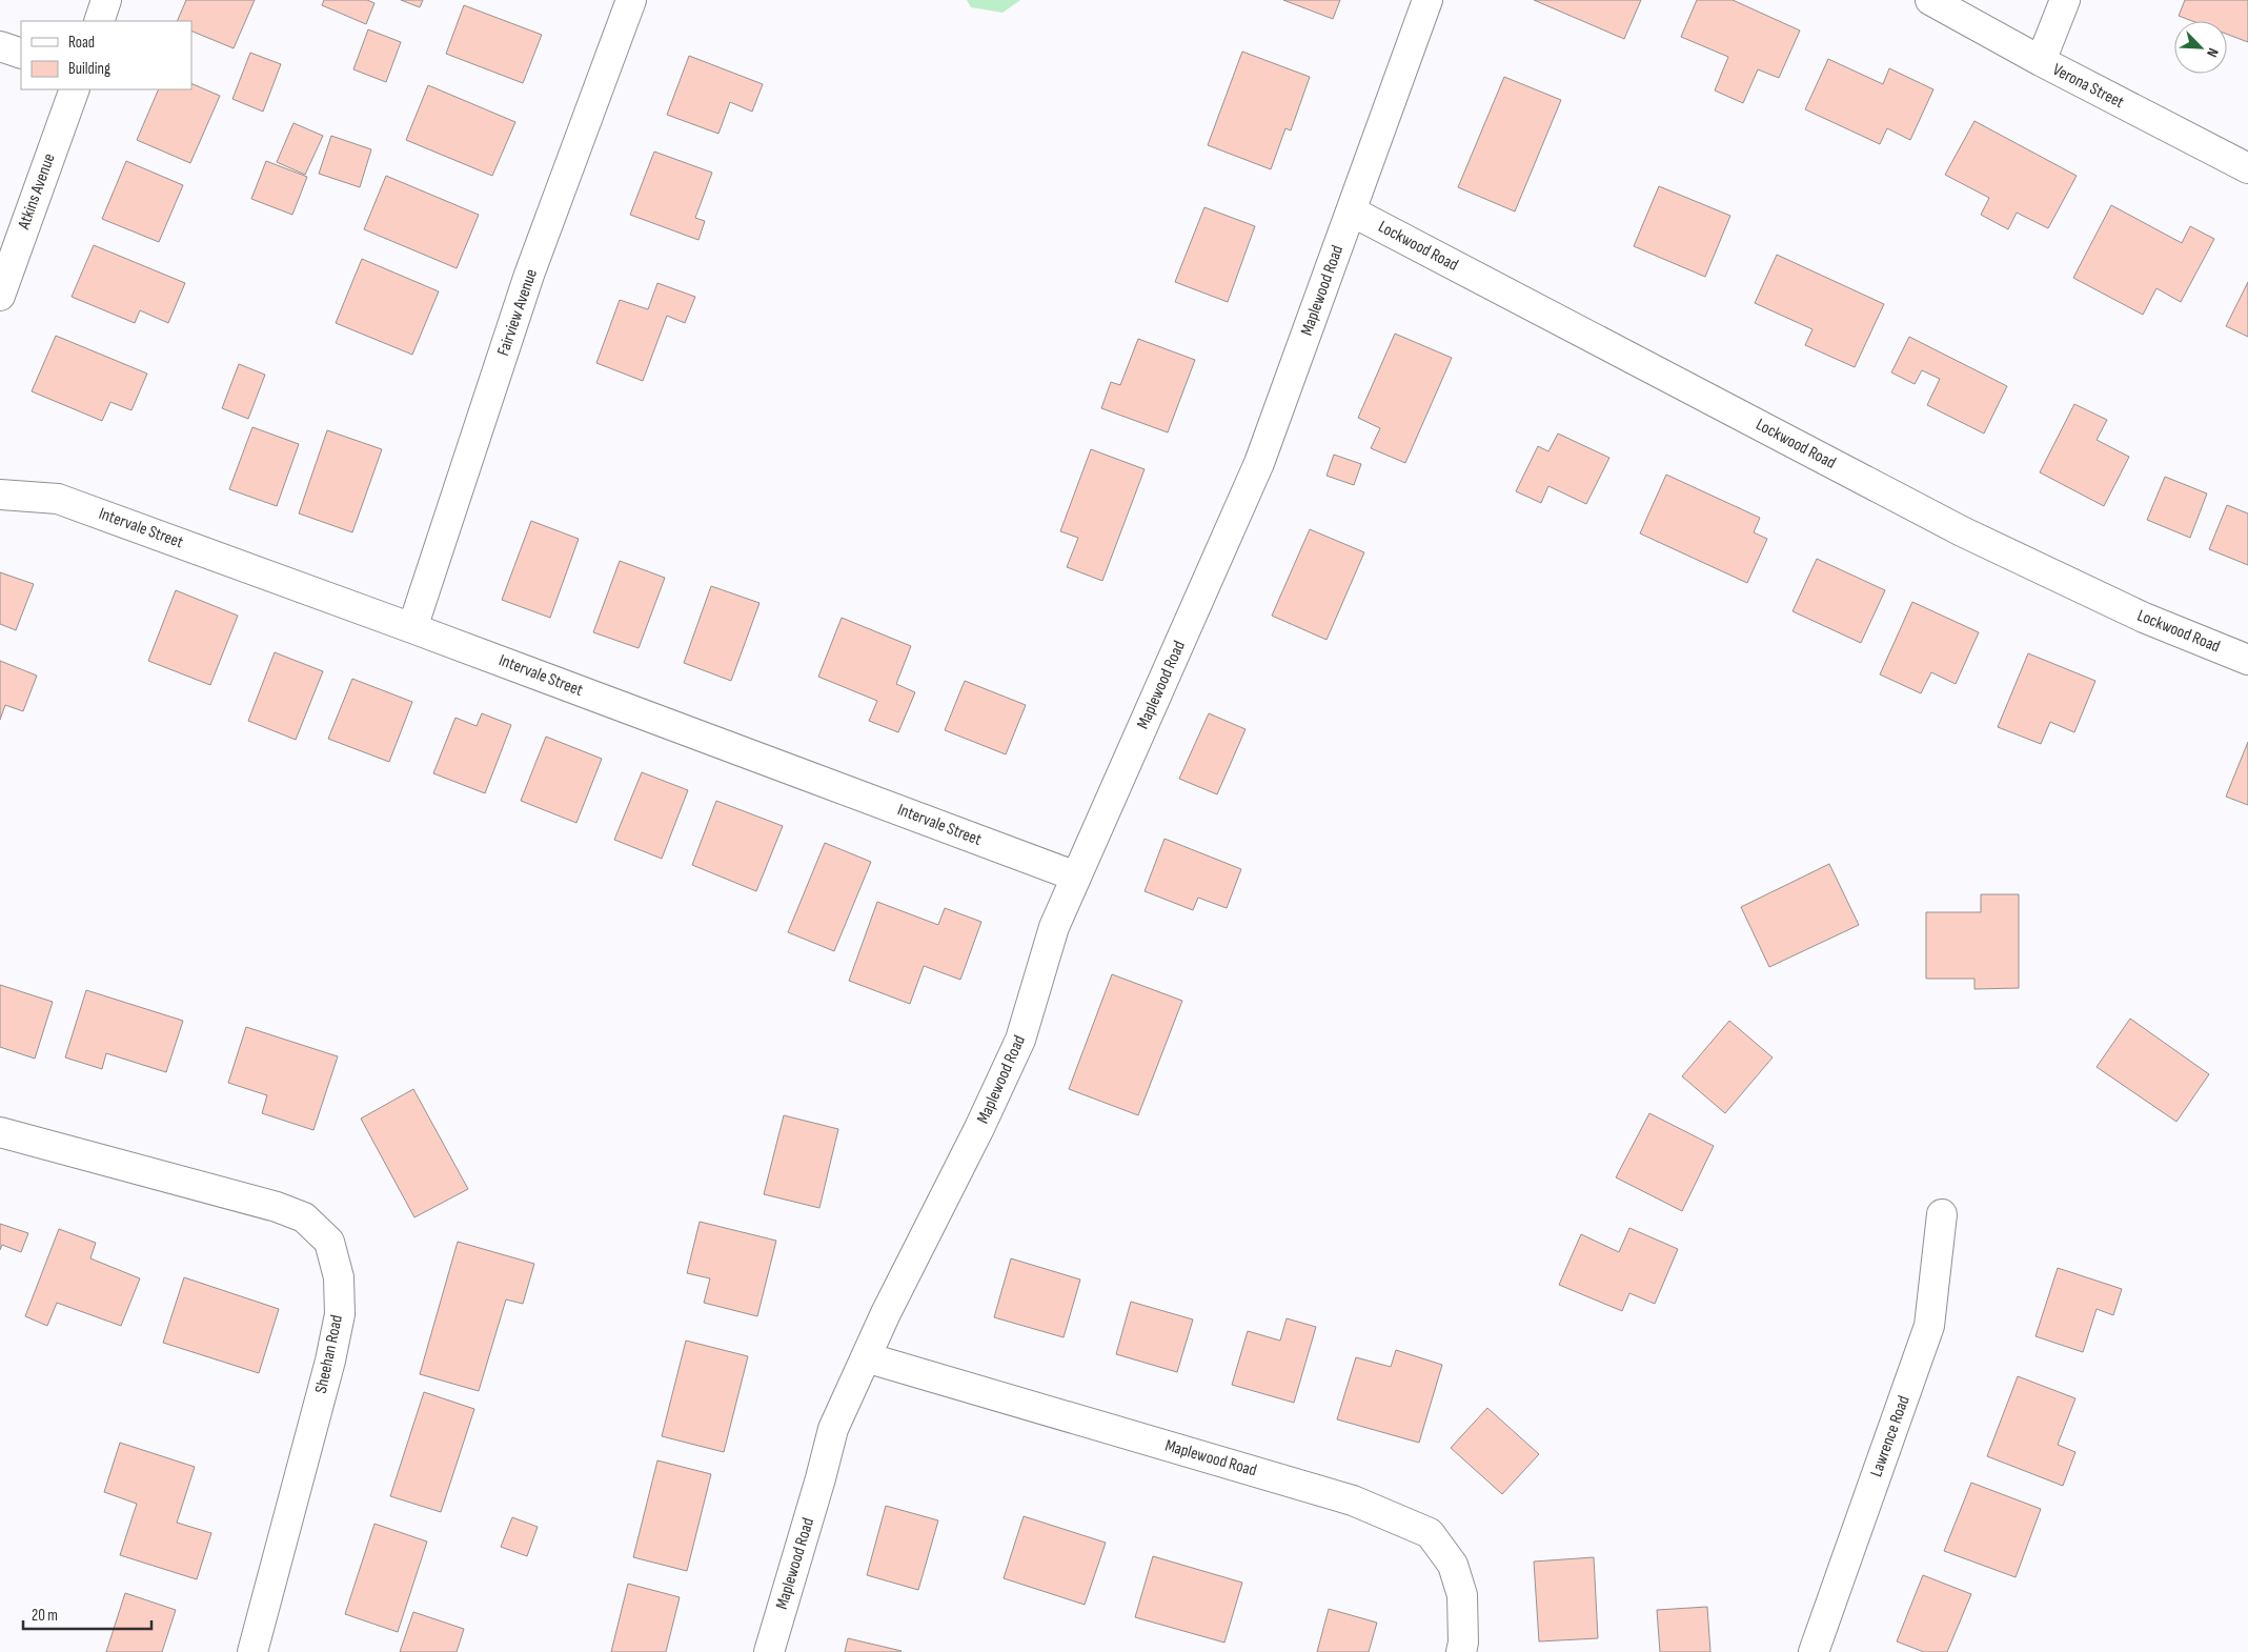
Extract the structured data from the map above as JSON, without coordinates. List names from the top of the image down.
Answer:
{
  "streets": {
    "street": [
      "Verona Street",
      "Atkins Avenue",
      "Lockwood Road",
      "Maplewood Road",
      "Fairview Avenue",
      "Intervale Street",
      "Sheehan Road",
      "Lawrence Road"
    ]
  },
  "crossings": [
    ["Lockwood Road", "Maplewood Road"],
    ["Maplewood Road", "Intervale Street"],
    ["Fairview Avenue", "Intervale Street"]
  ],
  "legend": ["Road", "Building"],
  "scale_bar": "20 m",
  "north": "bottom right"
}
